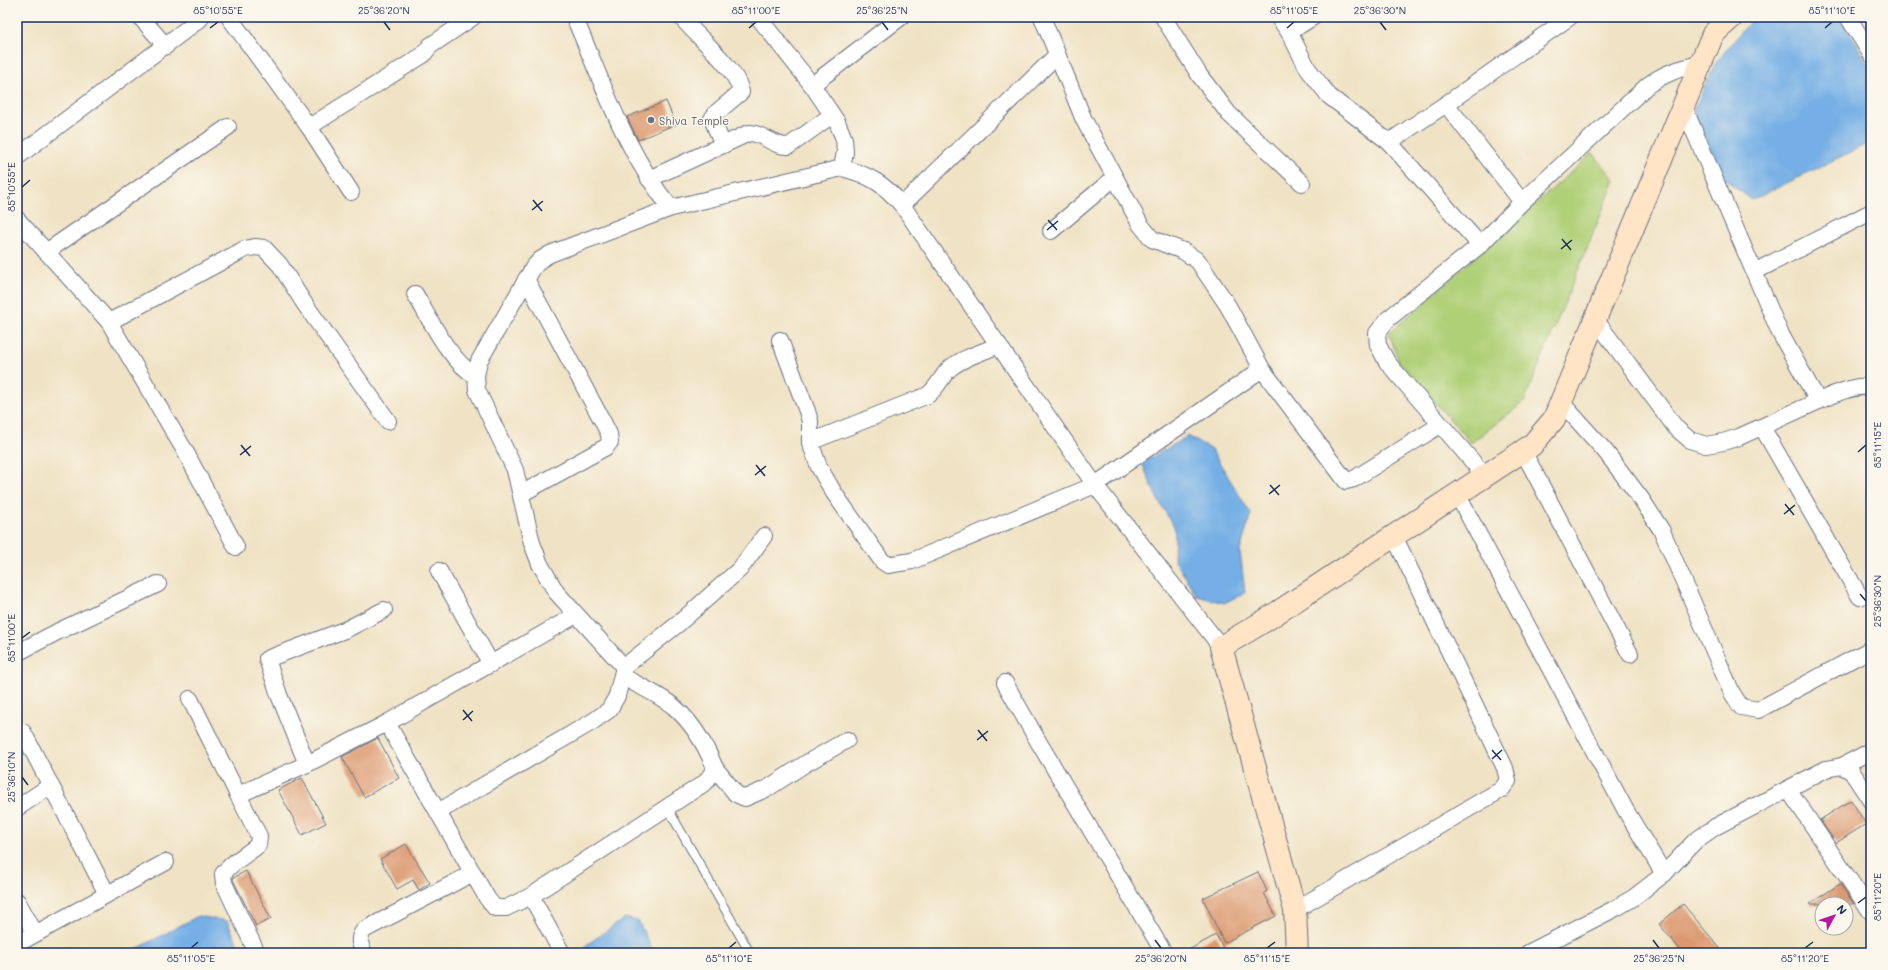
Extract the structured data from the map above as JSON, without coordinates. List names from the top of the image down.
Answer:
{
  "places": ["Shiva Temple"],
  "north": "top right",
  "coordinates": [
    "85°10'55\"E",
    "25°36'20\"N",
    "85°11'00\"E",
    "25°36'25\"N",
    "85°11'05\"E",
    "25°36'30\"N",
    "85°11'10\"E",
    "85°11'15\"E",
    "25°36'10\"N",
    "85°11'20\"E"
  ]
}
